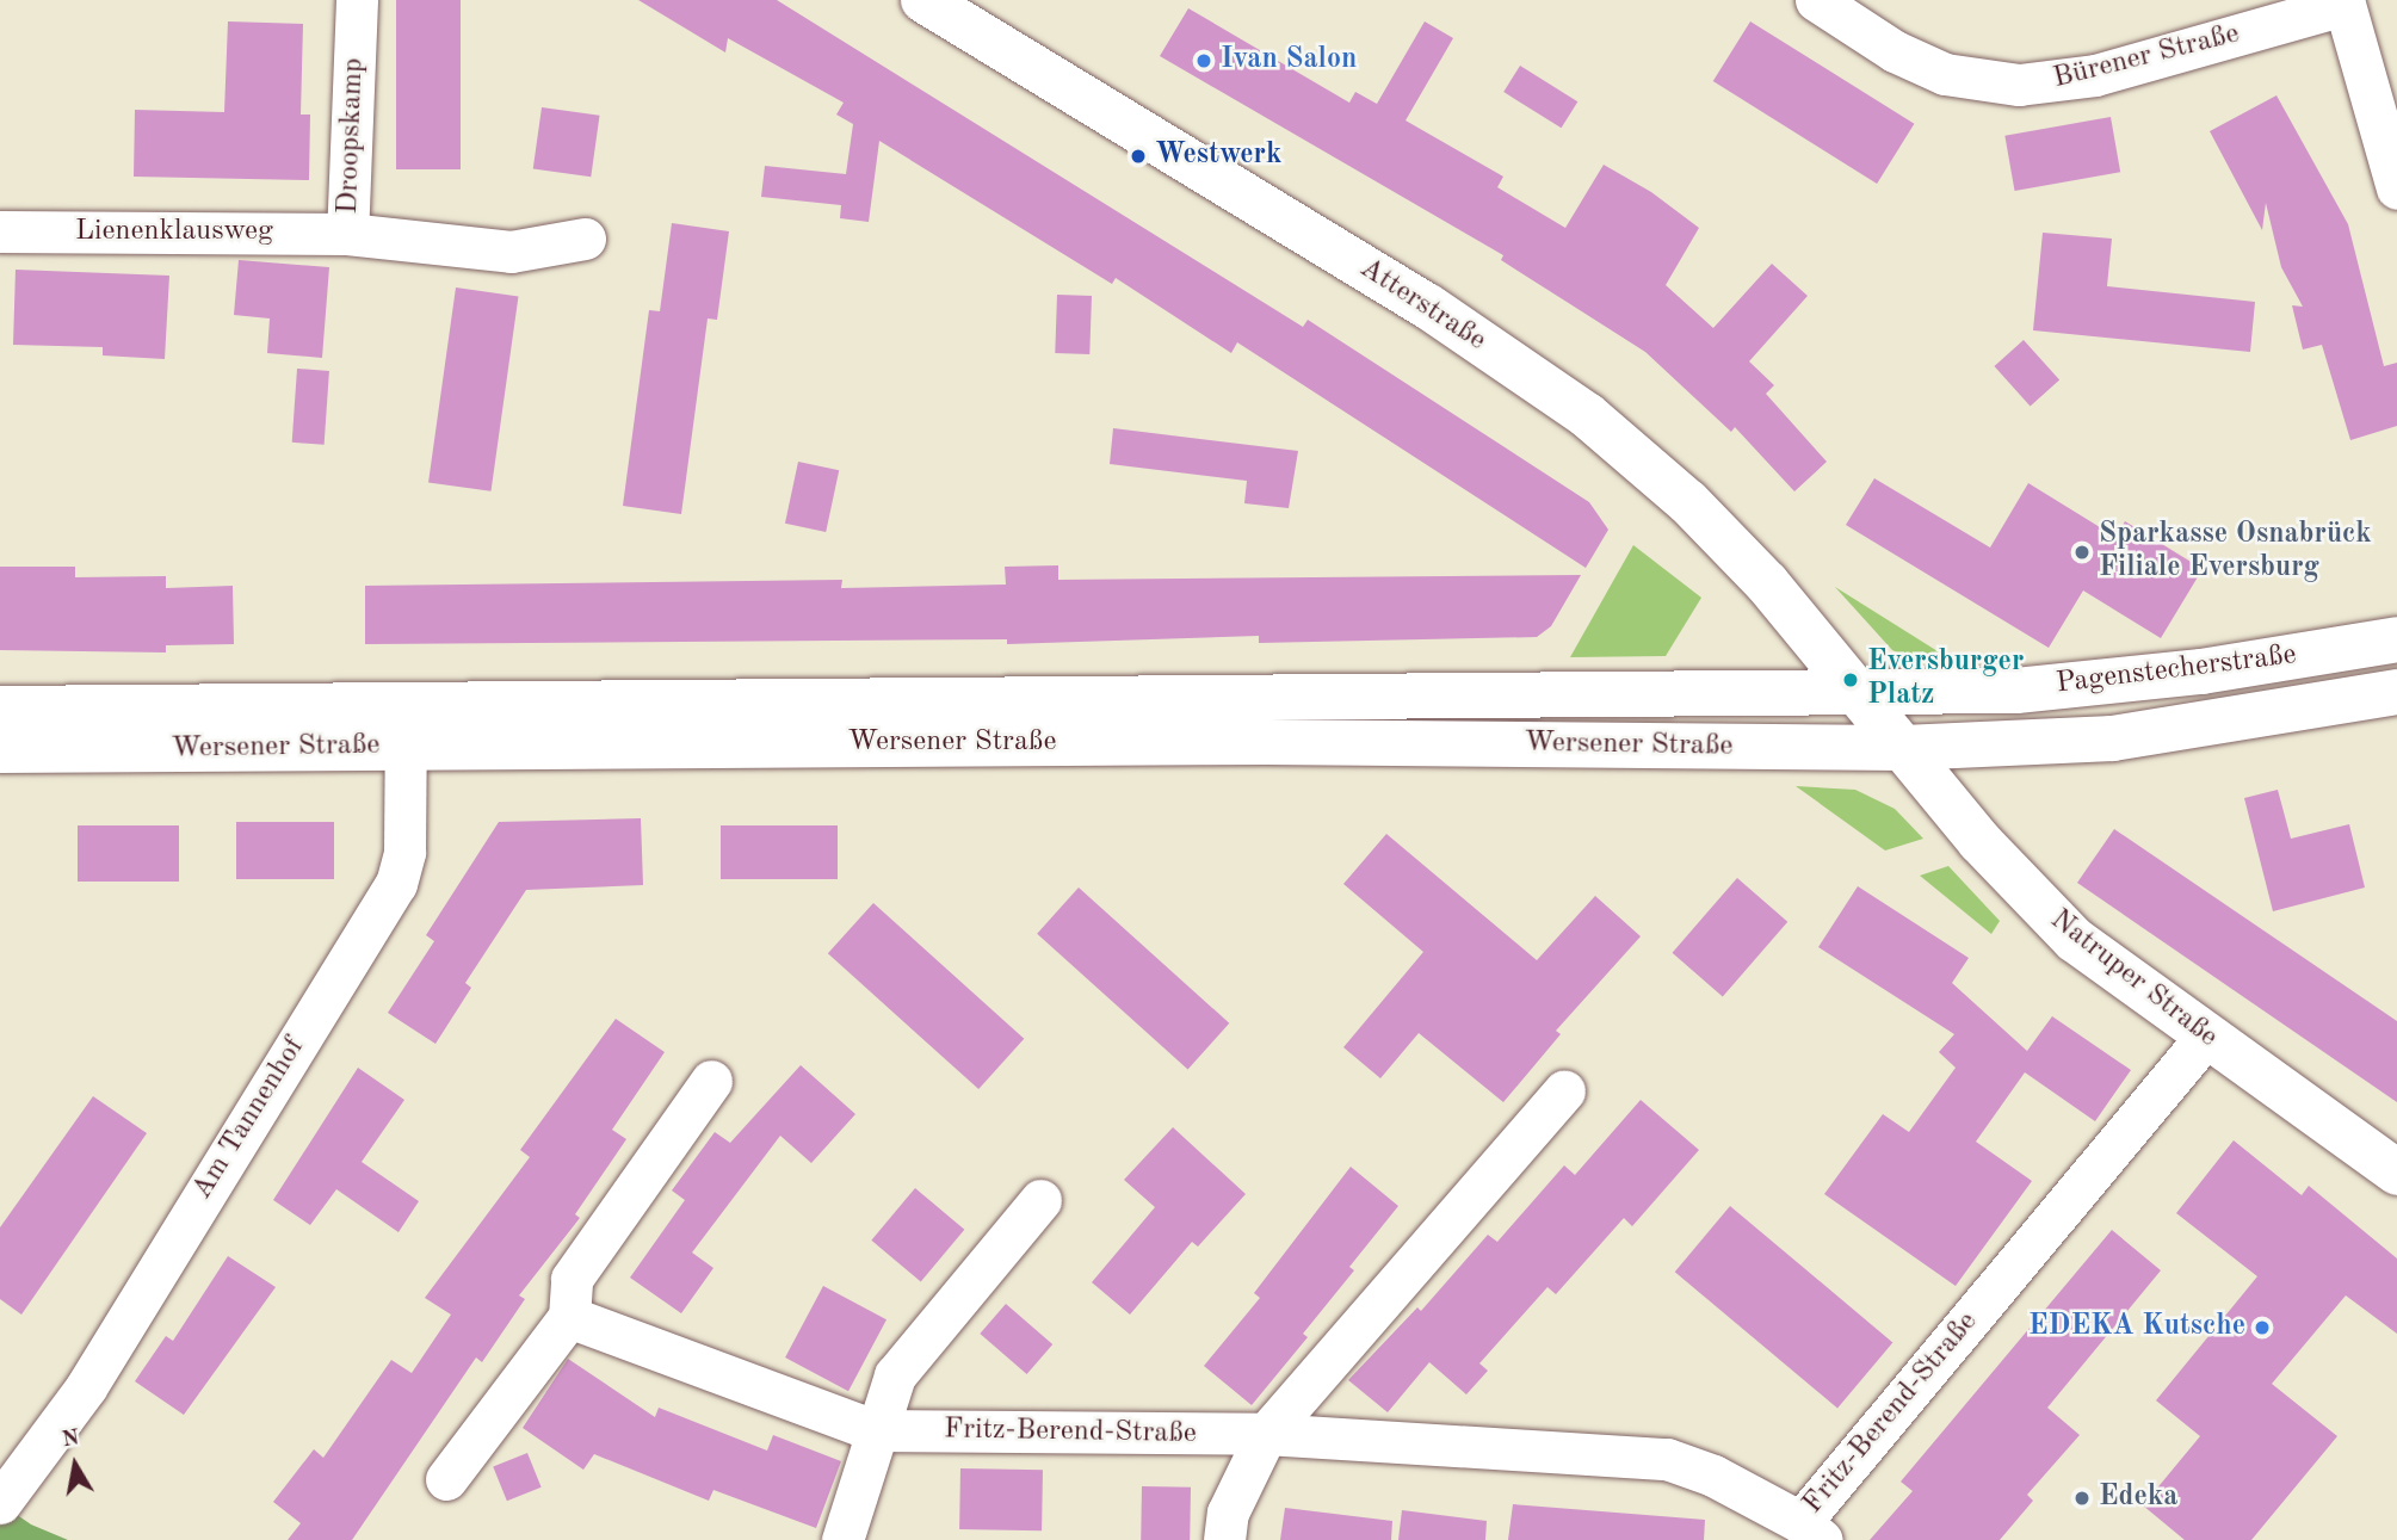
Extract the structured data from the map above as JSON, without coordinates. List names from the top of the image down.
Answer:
{
  "streets": {
    "main road": [
      "Atterstraße",
      "Pagenstecherstraße",
      "Wersener Straße",
      "Natruper Straße"
    ],
    "street": [
      "Bürener Straße",
      "Droopskamp",
      "Lienenklausweg",
      "Am Tannenhof",
      "Fritz-Berend-Straße"
    ]
  },
  "crossings": [
    ["Droopskamp", "Lienenklausweg"],
    ["Atterstraße", "Pagenstecherstraße"],
    ["Atterstraße", "Wersener Straße"],
    ["Pagenstecherstraße", "Wersener Straße"],
    ["Pagenstecherstraße", "Natruper Straße"],
    ["Wersener Straße", "Natruper Straße"],
    ["Wersener Straße", "Am Tannenhof"],
    ["Natruper Straße", "Fritz-Berend-Straße"]
  ],
  "places": [
    "Ivan Salon",
    "Westwerk",
    "Sparkasse Osnabrück Filiale Eversburg",
    "Eversburger Platz",
    "EDEKA Kutsche",
    "Edeka"
  ],
  "north": "top"
}
